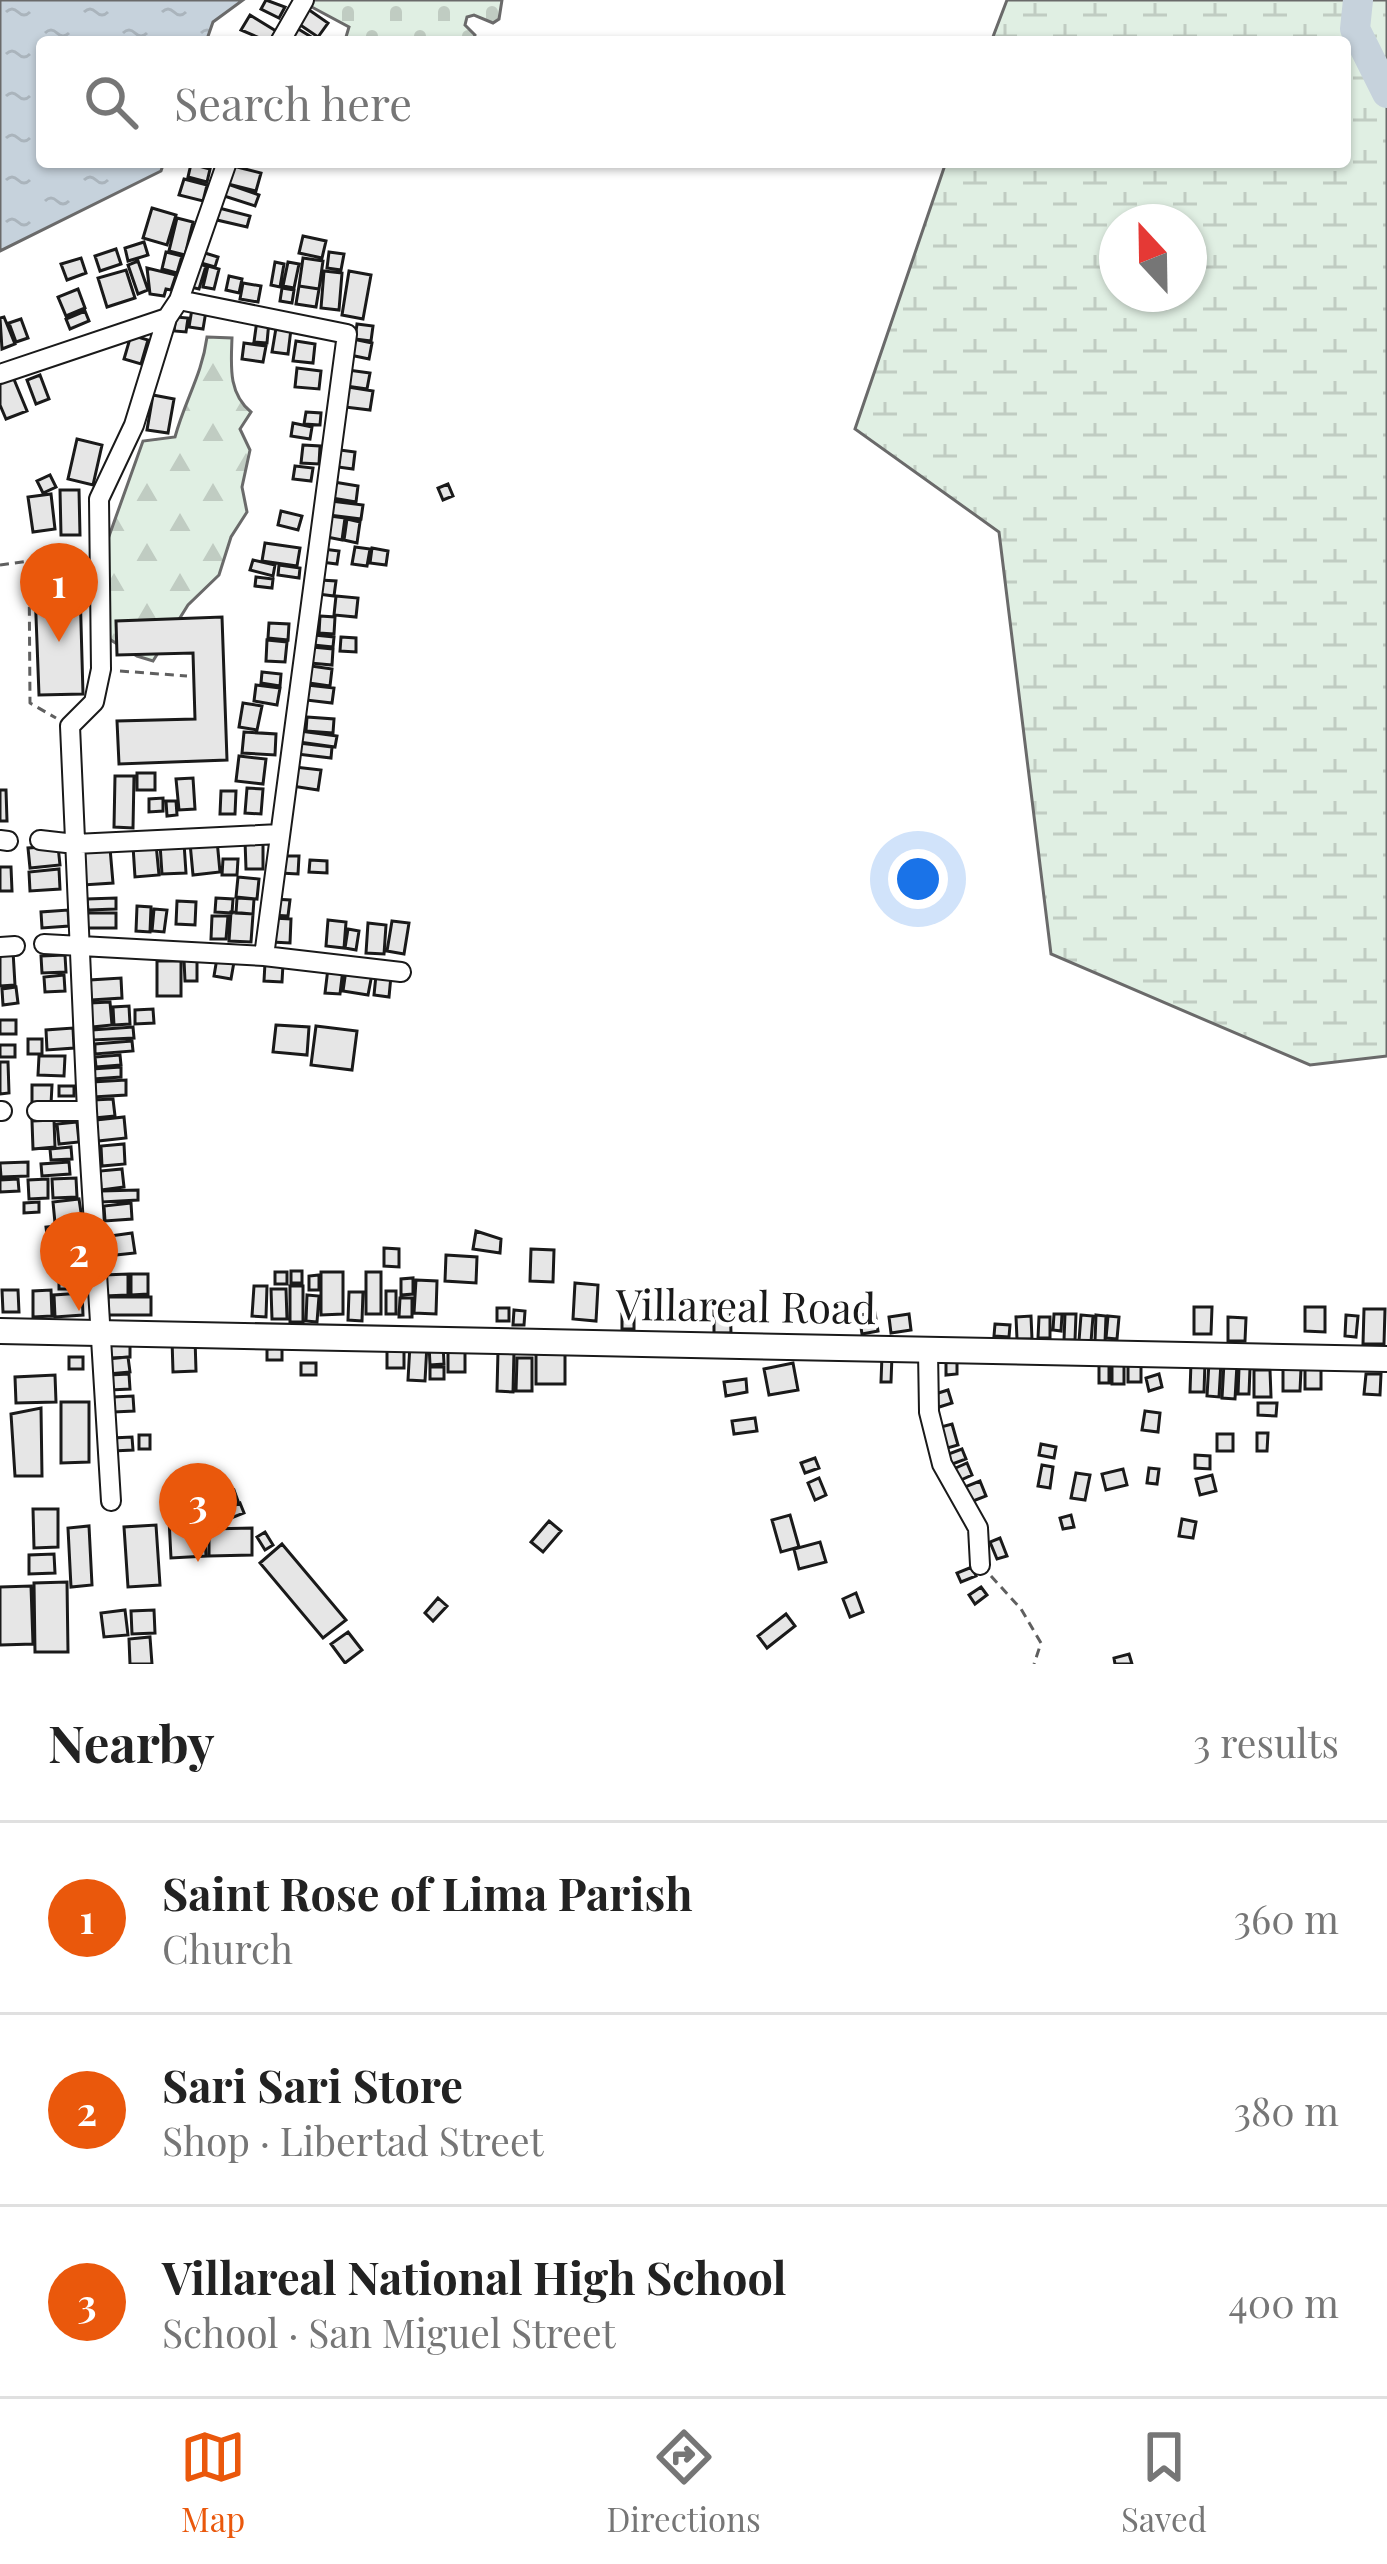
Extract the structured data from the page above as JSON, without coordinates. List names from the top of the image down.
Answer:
{
  "streets": {
    "main road": ["Villareal Road"]
  },
  "north": "top",
  "page": {
    "search": "Search here",
    "pins": ["1", "2", "3"],
    "heading": ["Nearby", "3 results"],
    "list": [
      {
        "mark": "1",
        "name": "Saint Rose of Lima Parish",
        "note": "Church",
        "value": "360 m"
      },
      {
        "mark": "2",
        "name": "Sari Sari Store",
        "note": "Shop · Libertad Street",
        "value": "380 m"
      },
      {
        "mark": "3",
        "name": "Villareal National High School",
        "note": "School · San Miguel Street",
        "value": "400 m"
      }
    ],
    "nav": ["Map", "Directions", "Saved"]
  }
}
